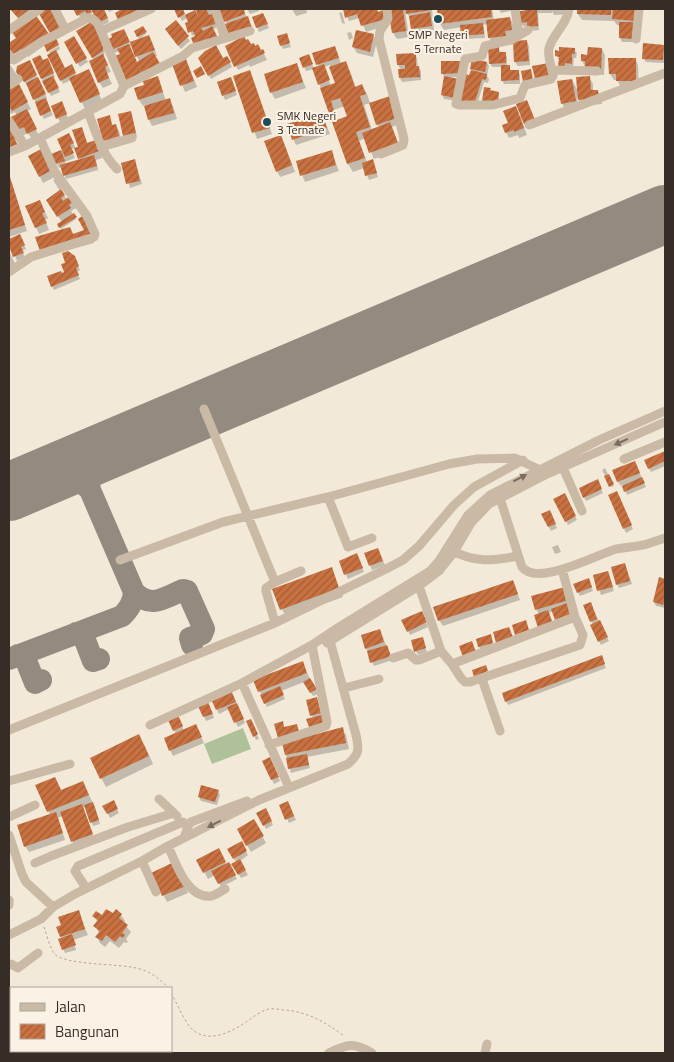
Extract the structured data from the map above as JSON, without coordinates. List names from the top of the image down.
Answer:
{
  "places": ["SMP Negeri 5 Ternate", "SMK Negeri 3 Ternate"],
  "legend": ["Jalan", "Bangunan"]
}
